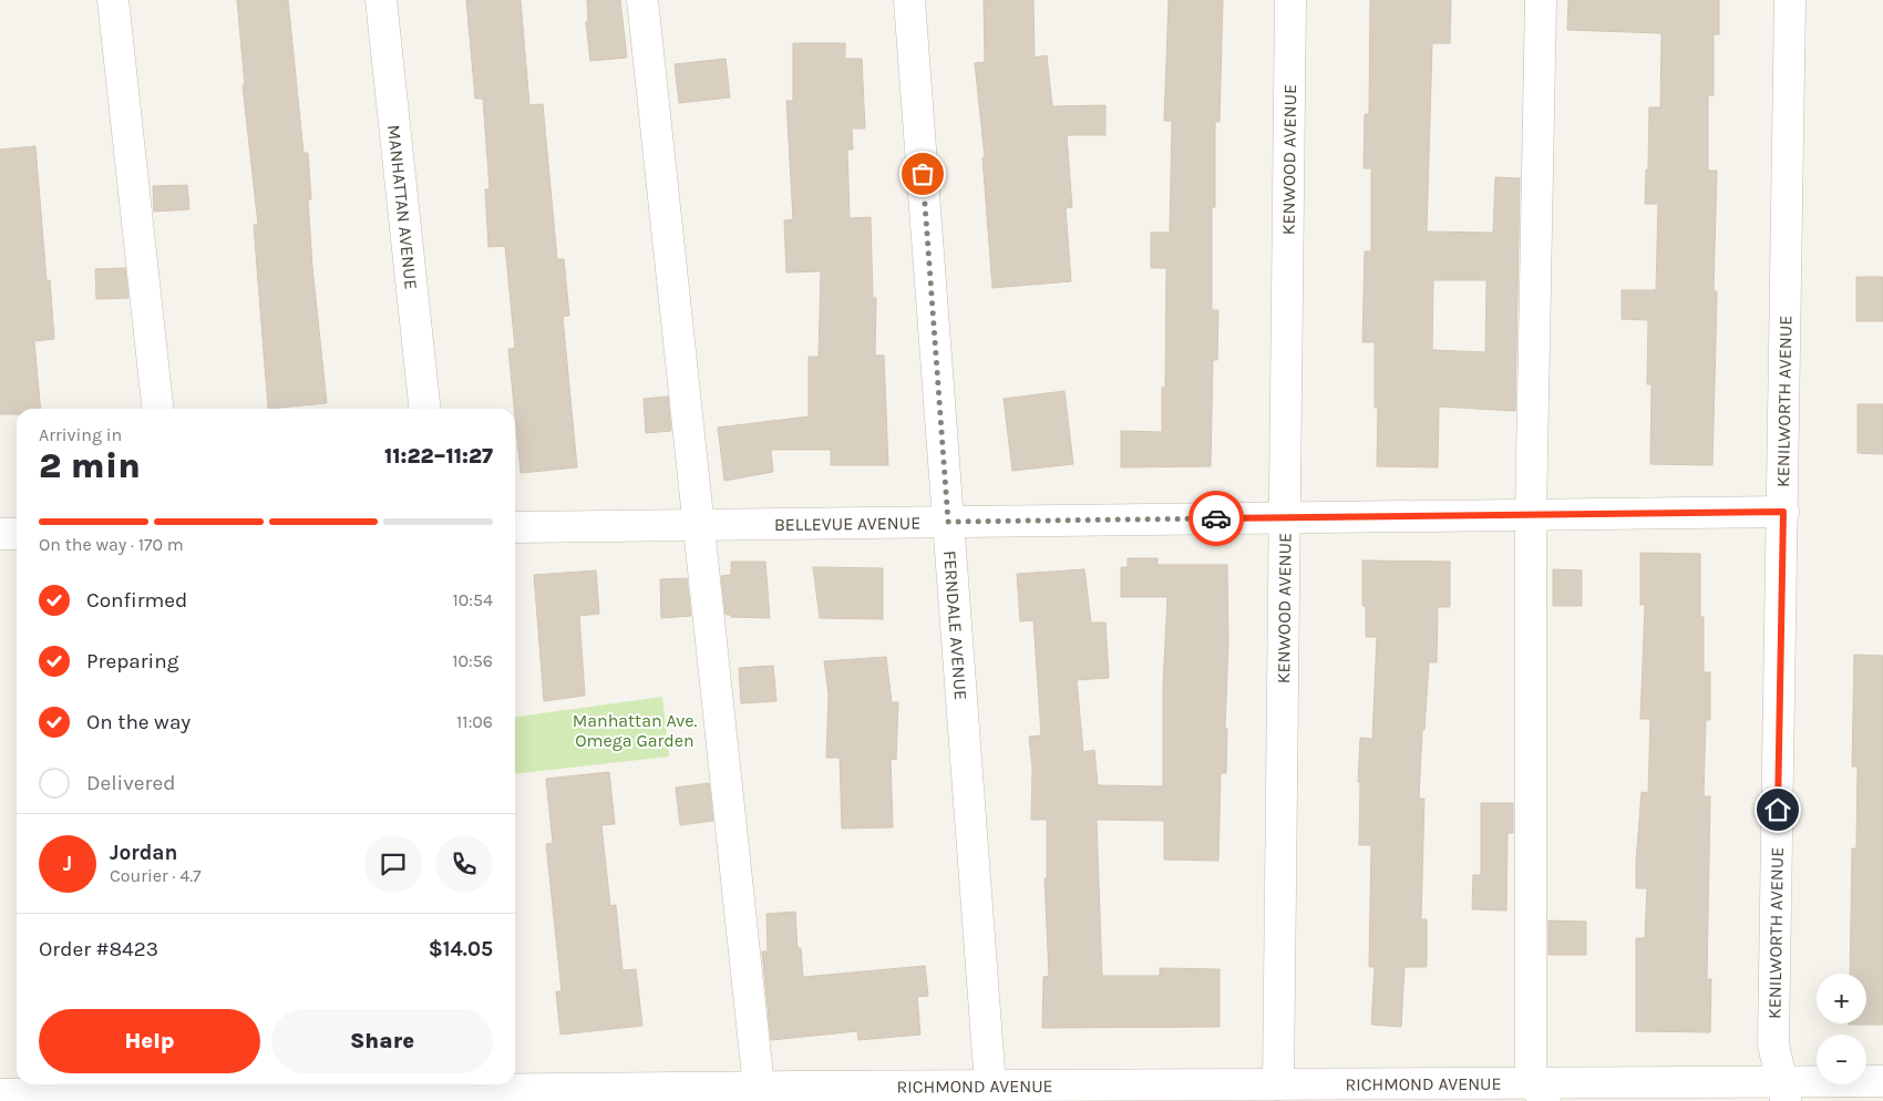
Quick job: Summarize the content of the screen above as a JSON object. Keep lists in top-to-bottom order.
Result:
{
  "streets": {
    "street": [
      "KENWOOD AVENUE",
      "MANHATTAN AVENUE",
      "KENILWORTH AVENUE",
      "BELLEVUE AVENUE",
      "FERNDALE AVENUE",
      "RICHMOND AVENUE"
    ]
  },
  "crossings": [
    ["KENWOOD AVENUE", "BELLEVUE AVENUE"],
    ["KENWOOD AVENUE", "RICHMOND AVENUE"],
    ["KENILWORTH AVENUE", "BELLEVUE AVENUE"],
    ["KENILWORTH AVENUE", "RICHMOND AVENUE"],
    ["BELLEVUE AVENUE", "FERNDALE AVENUE"],
    ["FERNDALE AVENUE", "RICHMOND AVENUE"]
  ],
  "parks": ["Manhattan Ave. Omega Garden"],
  "page": {
    "heading": ["2 min", "Arriving in", "11:22–11:27"],
    "panel": [
      "Jordan",
      "Courier · 4.7",
      "Order #8423",
      "$14.05"
    ],
    "bar": "On the way · 170 m",
    "list": [
      ["Confirmed", "10:54"],
      ["Preparing", "10:56"],
      ["On the way", "11:06"],
      "Delivered"
    ],
    "round": "J",
    "map_buttons": ["+", "−"],
    "buttons": ["Help", "Share"]
  }
}
